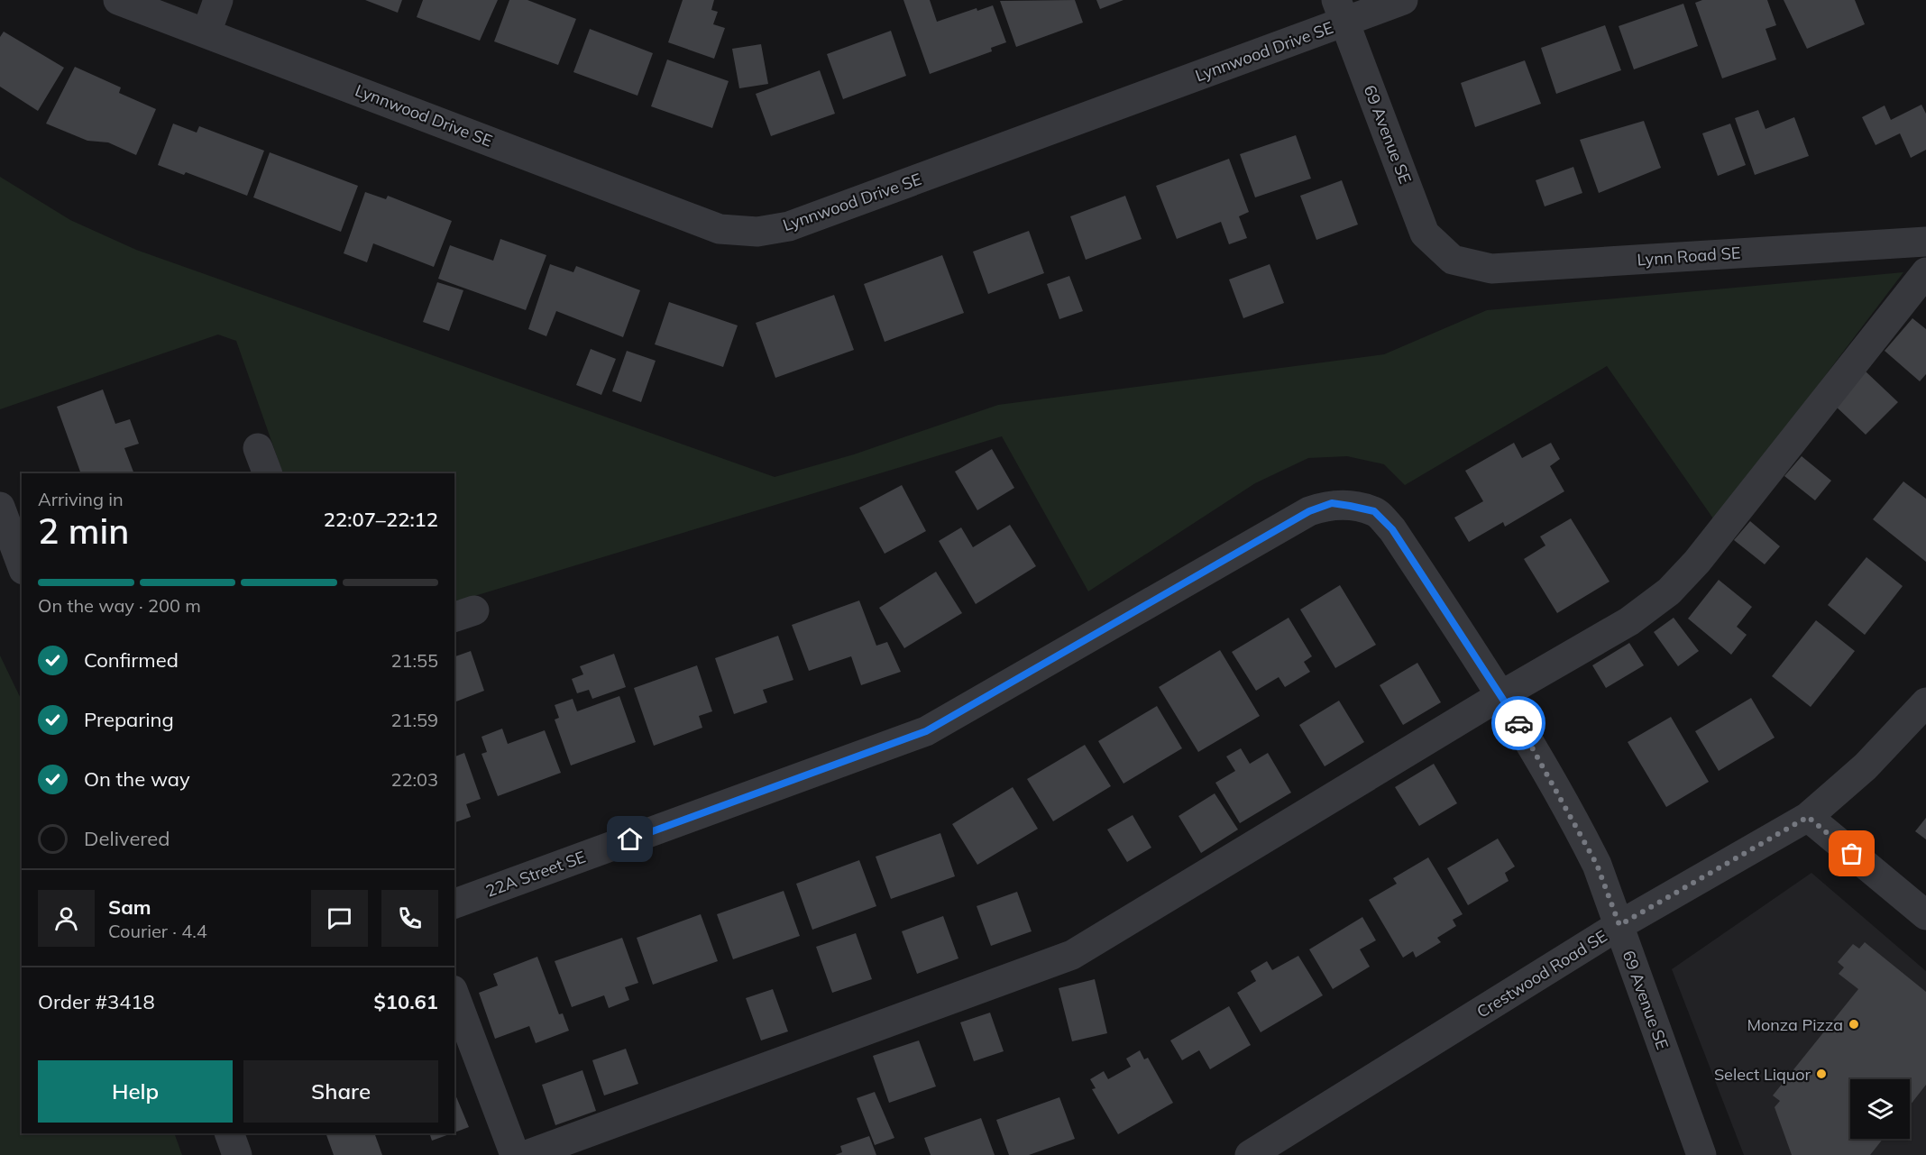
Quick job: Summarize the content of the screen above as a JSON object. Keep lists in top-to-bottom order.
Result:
{
  "streets": {
    "street": [
      "Lynnwood Drive SE",
      "69 Avenue SE",
      "Lynn Road SE",
      "22A Street SE",
      "Crestwood Road SE"
    ]
  },
  "crossings": [
    ["Lynnwood Drive SE", "69 Avenue SE"],
    ["69 Avenue SE", "Lynn Road SE"],
    ["69 Avenue SE", "22A Street SE"],
    ["69 Avenue SE", "Crestwood Road SE"]
  ],
  "places": ["Monza Pizza", "Select Liquor"],
  "page": {
    "heading": ["2 min", "Arriving in", "22:07–22:12"],
    "panel": [
      "Sam",
      "Courier · 4.4",
      "Order #3418",
      "$10.61"
    ],
    "bar": "On the way · 200 m",
    "list": [
      ["Confirmed", "21:55"],
      ["Preparing", "21:59"],
      ["On the way", "22:03"],
      "Delivered"
    ],
    "buttons": ["Help", "Share"]
  }
}
